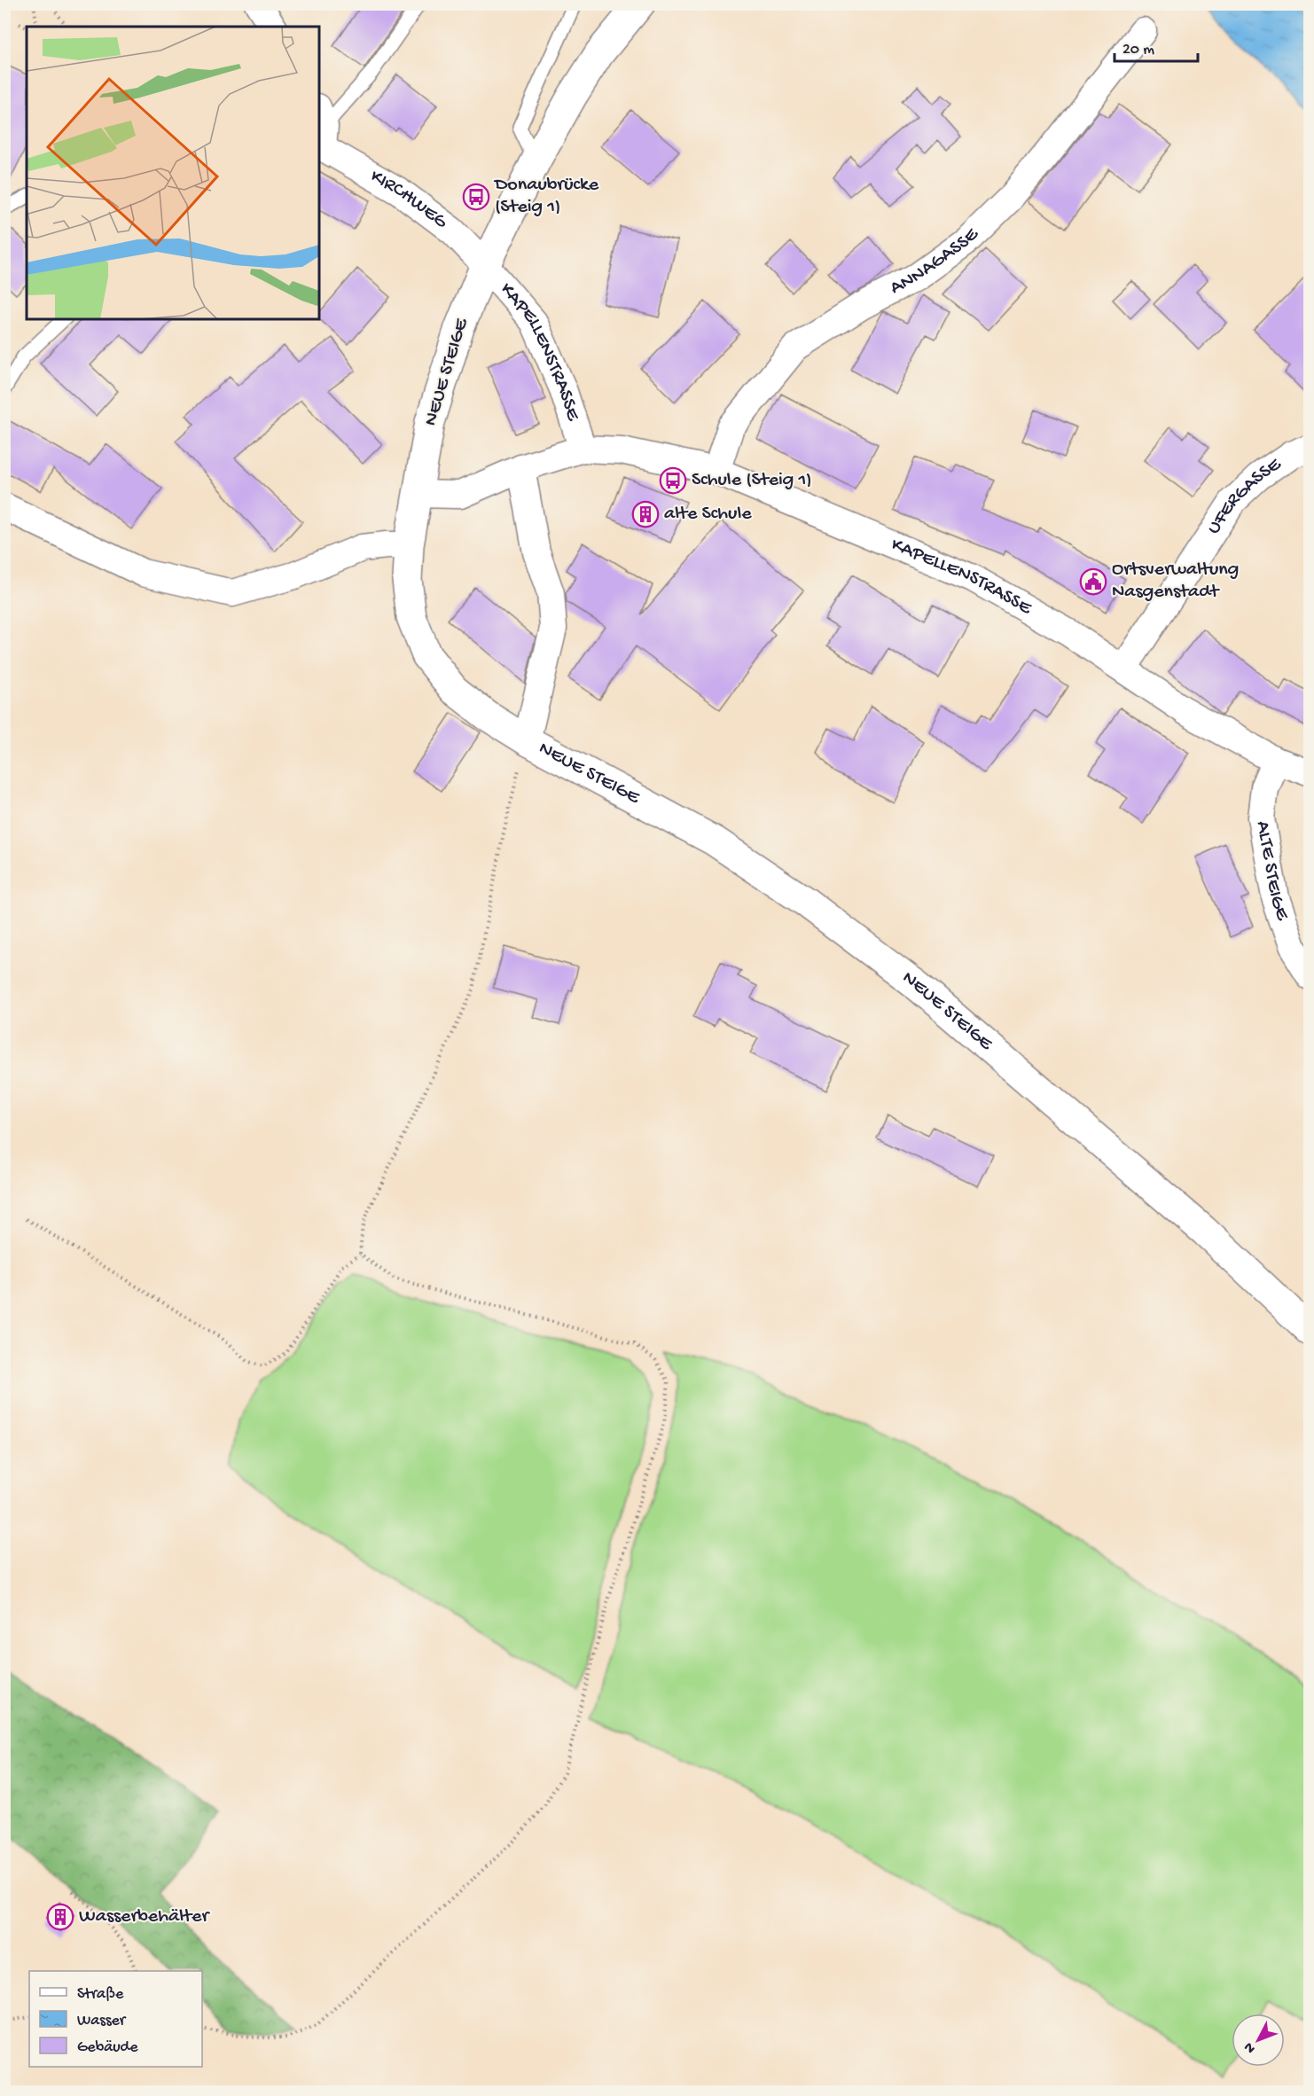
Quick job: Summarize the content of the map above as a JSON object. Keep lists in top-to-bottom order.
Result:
{
  "streets": {
    "main road": ["NEUE STEIGE"],
    "street": [
      "KIRCHWEG",
      "ANNAGASSE",
      "KAPELLENSTRASSE",
      "UFERGASSE",
      "ALTE STEIGE"
    ]
  },
  "crossings": [
    ["KIRCHWEG", "KAPELLENSTRASSE"],
    ["KIRCHWEG", "NEUE STEIGE"],
    ["ANNAGASSE", "KAPELLENSTRASSE"],
    ["KAPELLENSTRASSE", "NEUE STEIGE"],
    ["KAPELLENSTRASSE", "UFERGASSE"],
    ["KAPELLENSTRASSE", "ALTE STEIGE"]
  ],
  "places": {
    "bus stop": ["Donaubrücke (Steig 1)", "Schule (Steig 1)"],
    "building": ["alte Schule", "Wasserbehälter"],
    "public building": ["Ortsverwaltung Nasgenstadt"]
  },
  "legend": ["Straße", "Wasser", "Gebäude"],
  "scale_bar": "20 m",
  "north": "bottom left"
}
